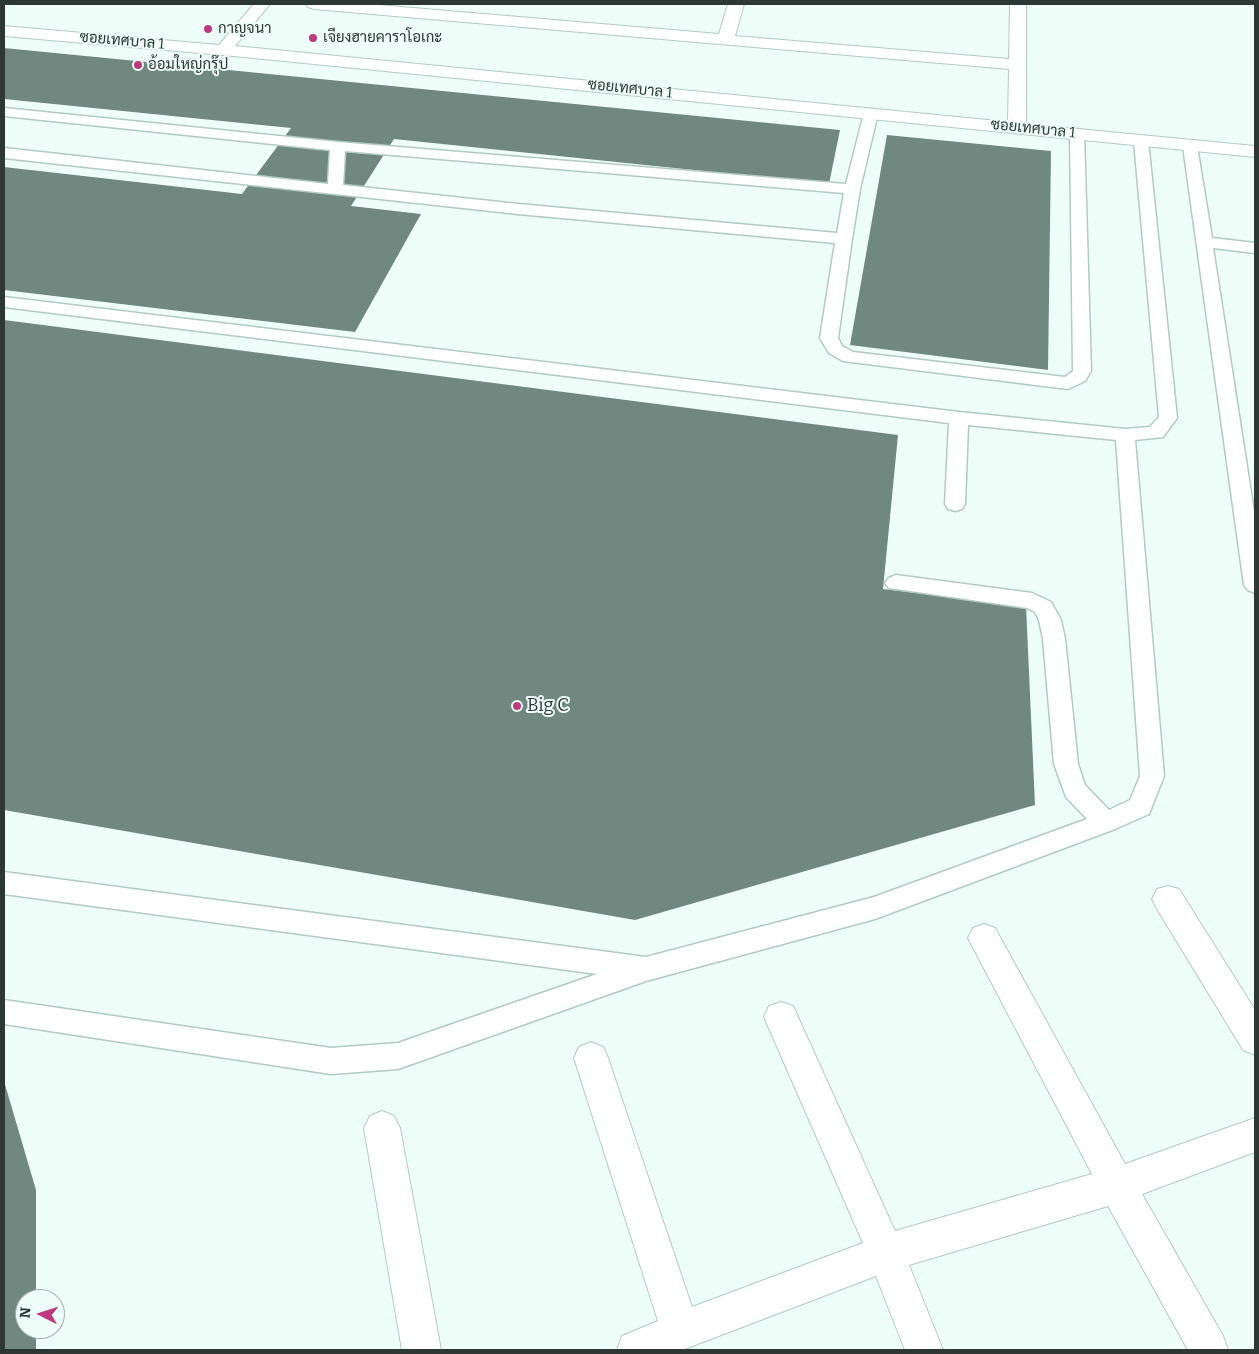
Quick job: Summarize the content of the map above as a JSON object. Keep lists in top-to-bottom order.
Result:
{
  "streets": {
    "street": ["ซอยเทศบาล 1"]
  },
  "places": [
    "กาญจนา",
    "เจียงฮายคาราโอเกะ",
    "อ้อมใหญ่กรุ๊ป",
    "Big C"
  ],
  "north": "left"
}
